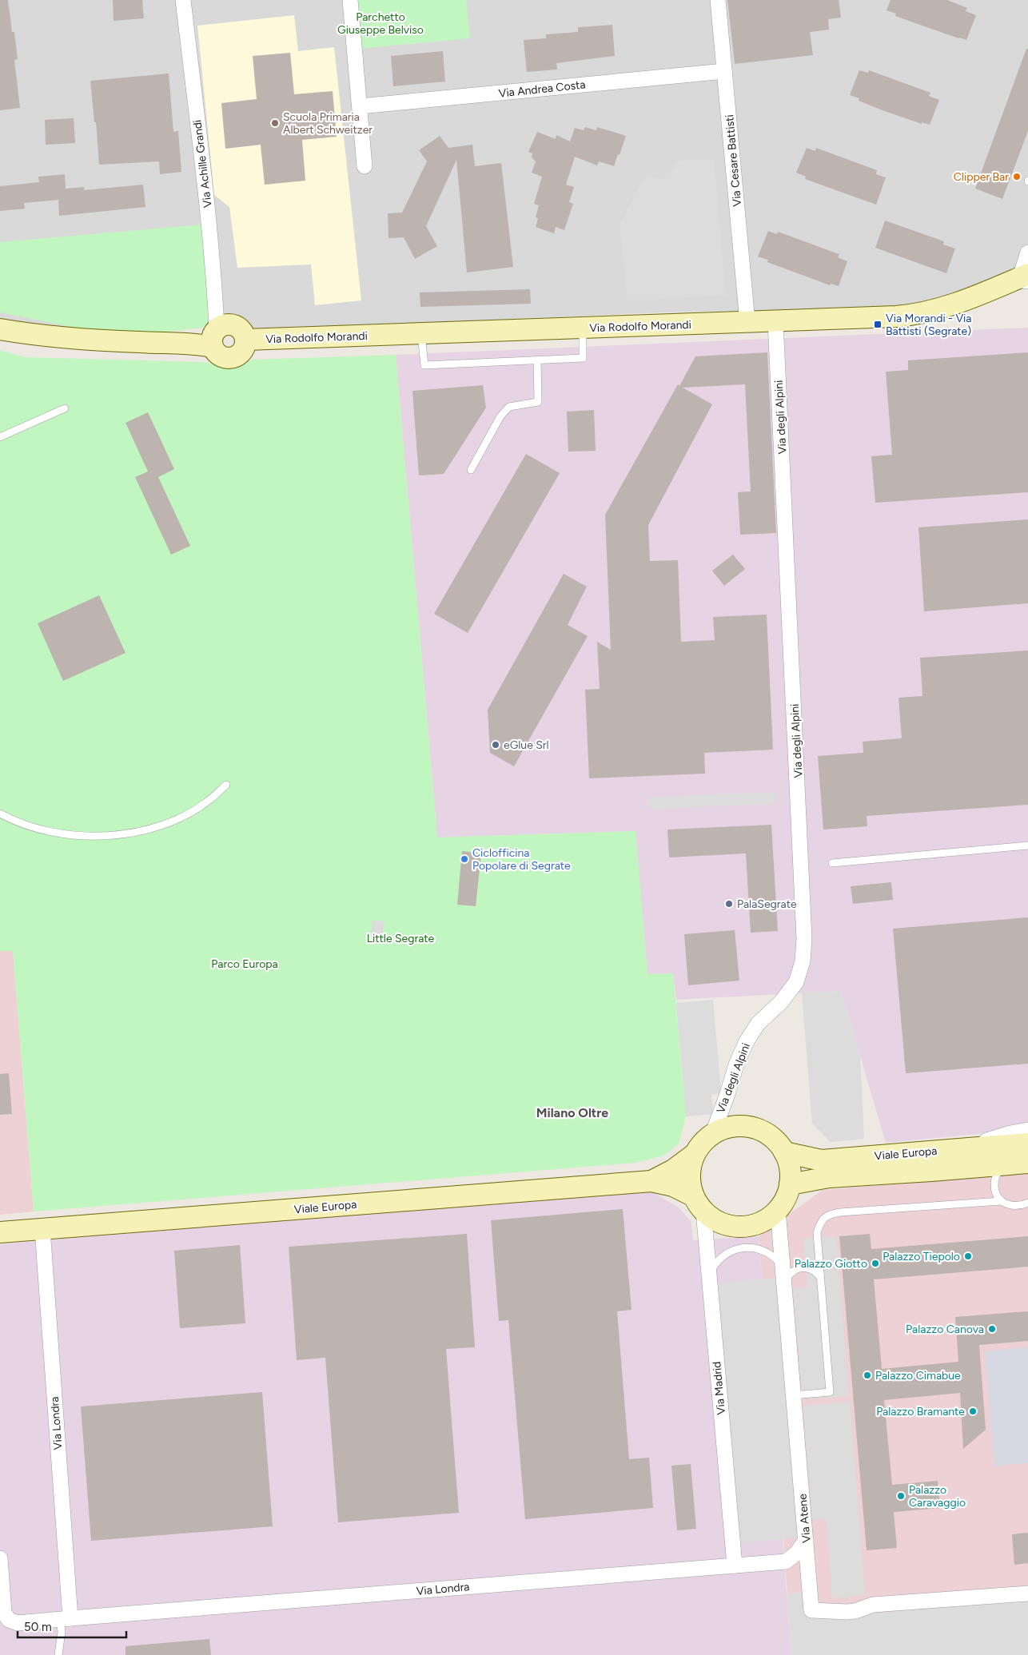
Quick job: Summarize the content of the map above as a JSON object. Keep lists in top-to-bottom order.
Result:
{
  "streets": {
    "street": [
      "Via Andrea Costa",
      "Via Cesare Battisti",
      "Via Achille Grandi",
      "Via Rodolfo Morandi",
      "Via degli Alpini",
      "Viale Europa",
      "Via Madrid",
      "Via Londra",
      "Via Atene"
    ]
  },
  "crossings": [
    ["Via Andrea Costa", "Via Cesare Battisti"],
    ["Via Cesare Battisti", "Via Rodolfo Morandi"],
    ["Via Achille Grandi", "Via Rodolfo Morandi"],
    ["Via Rodolfo Morandi", "Via degli Alpini"],
    ["Via degli Alpini", "Viale Europa"],
    ["Via degli Alpini", "Via Madrid"],
    ["Via degli Alpini", "Via Atene"],
    ["Viale Europa", "Via Madrid"],
    ["Viale Europa", "Via Londra"],
    ["Viale Europa", "Via Atene"],
    ["Via Madrid", "Via Londra"],
    ["Via Madrid", "Via Atene"]
  ],
  "districts": ["Milano Oltre"],
  "parks": ["Parchetto Giuseppe Belviso", "Little Segrate", "Parco Europa"],
  "places": {
    "other": [
      "Scuola Primaria Albert Schweitzer",
      "Clipper Bar",
      "eGlue Srl",
      "Ciclofficina Popolare di Segrate",
      "PalaSegrate",
      "Palazzo Tiepolo",
      "Palazzo Giotto",
      "Palazzo Canova",
      "Palazzo Cimabue",
      "Palazzo Bramante",
      "Palazzo Caravaggio"
    ],
    "transit": ["Via Morandi - Via Battisti (Segrate)"]
  },
  "scale_bar": "50 m"
}
